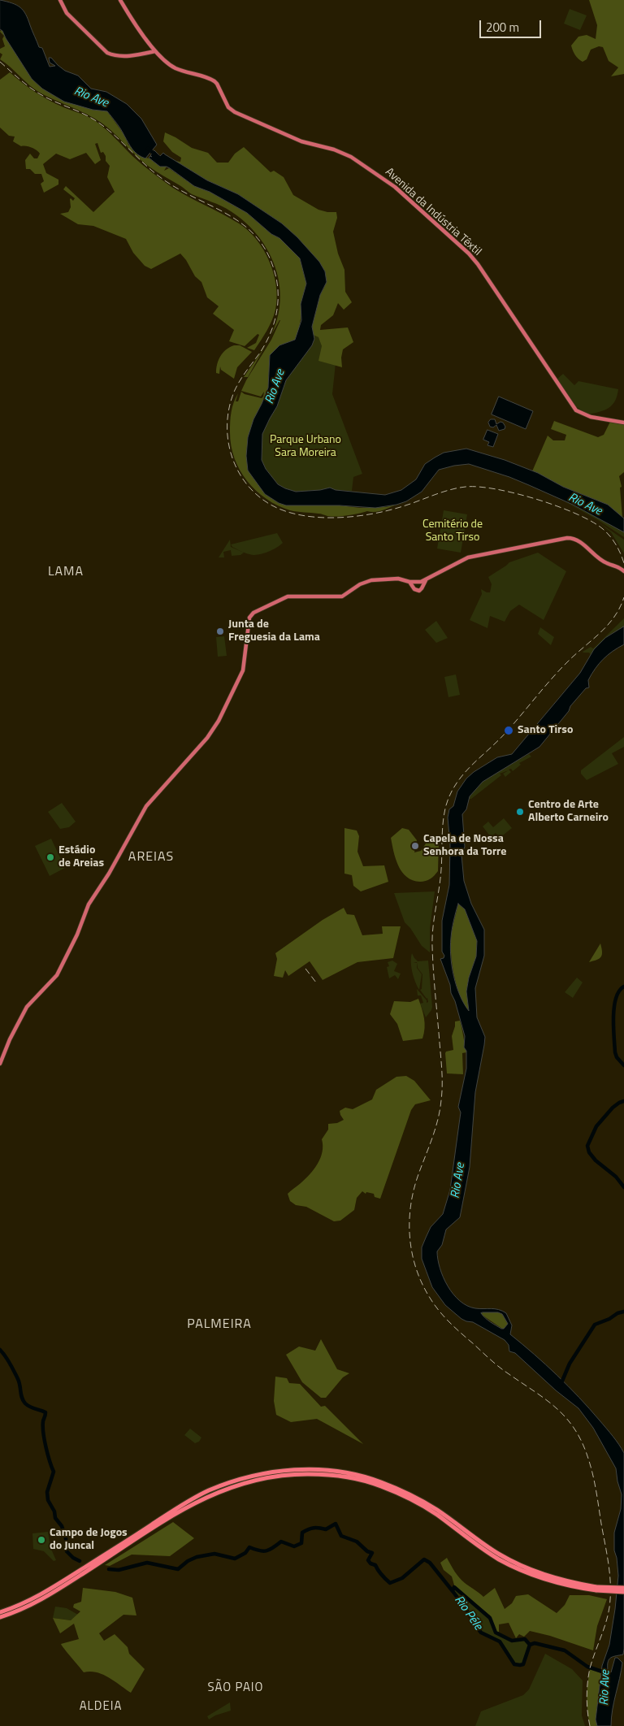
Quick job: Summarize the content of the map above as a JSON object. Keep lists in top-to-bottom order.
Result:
{
  "streets": {
    "main road": ["Avenida da Indústria Têxtil"]
  },
  "districts": [
    "LAMA",
    "AREIAS",
    "PALMEIRA",
    "SÃO PAIO",
    "ALDEIA"
  ],
  "water": ["Rio Ave", "Rio Péle"],
  "parks": ["Parque Urbano Sara Moreira", "Cemitério de Santo Tirso"],
  "places": [
    "Junta de Freguesia da Lama",
    "Santo Tirso",
    "Centro de Arte Alberto Carneiro",
    "Capela de Nossa Senhora da Torre",
    "Estádio de Areias",
    "Campo de Jogos do Juncal"
  ],
  "scale_bar": "200 m"
}
